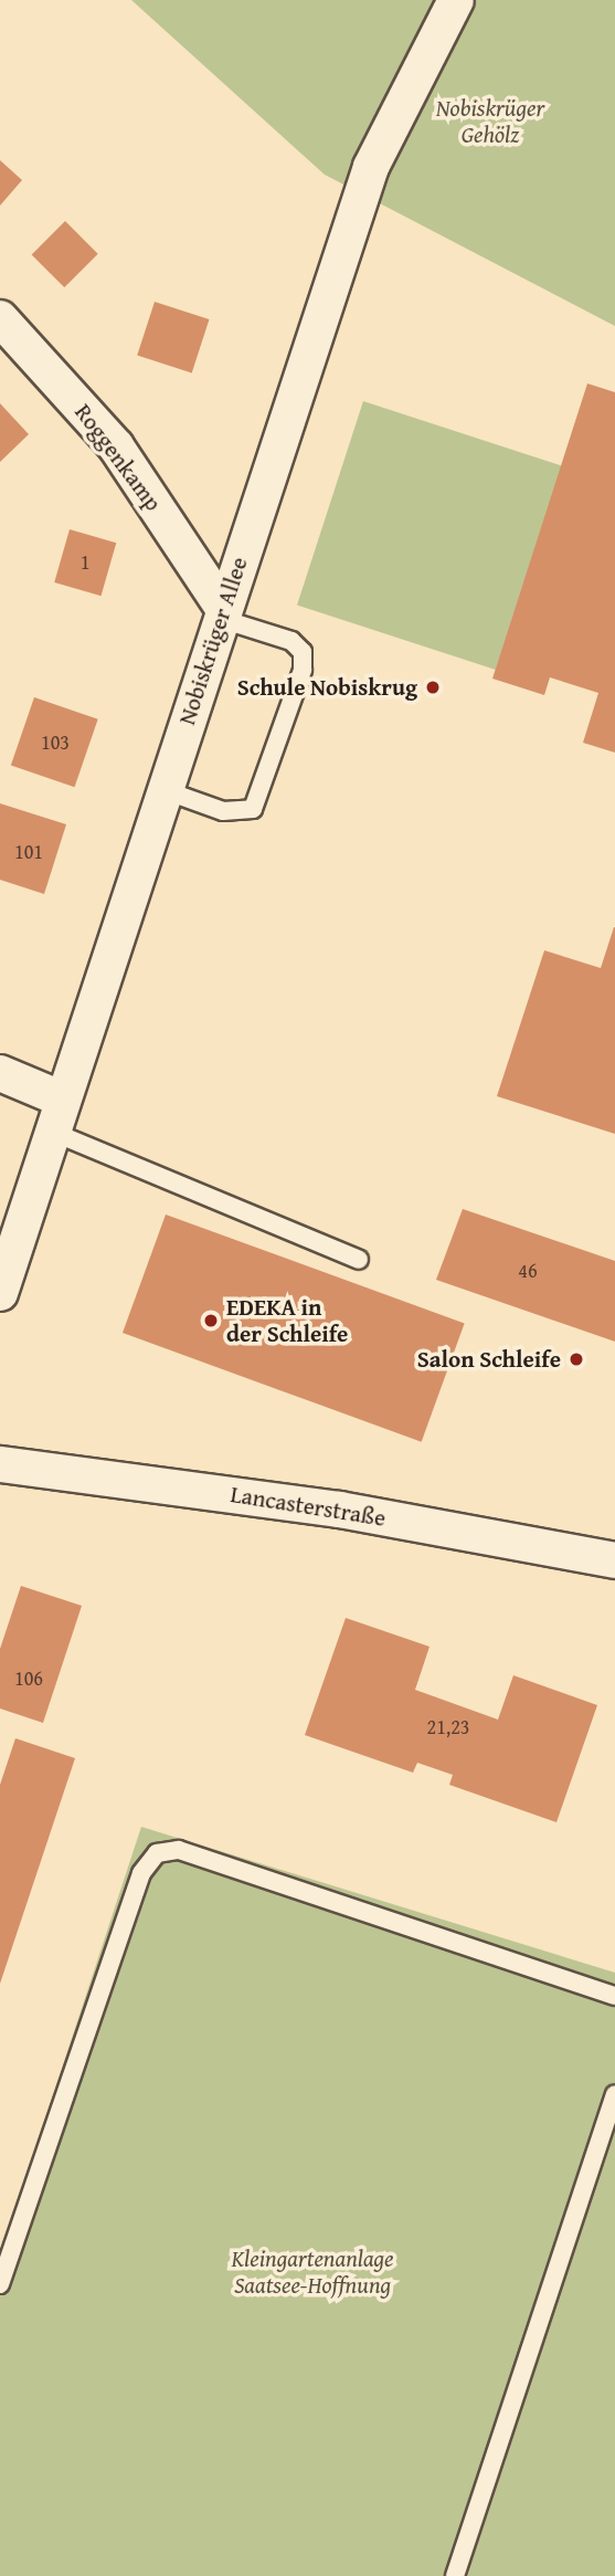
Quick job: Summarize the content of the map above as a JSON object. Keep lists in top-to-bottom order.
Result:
{
  "streets": {
    "street": ["Roggenkamp", "Nobiskrüger Allee", "Lancasterstraße"]
  },
  "crossings": [
    ["Roggenkamp", "Nobiskrüger Allee"]
  ],
  "parks": ["Nobiskrüger Gehölz", "Kleingartenanlage Saatsee-Hoffnung"],
  "places": ["Schule Nobiskrug", "EDEKA in der Schleife", "Salon Schleife"],
  "house_numbers": [
    "1",
    "103",
    "101",
    "46",
    "106",
    "21,23"
  ]
}
